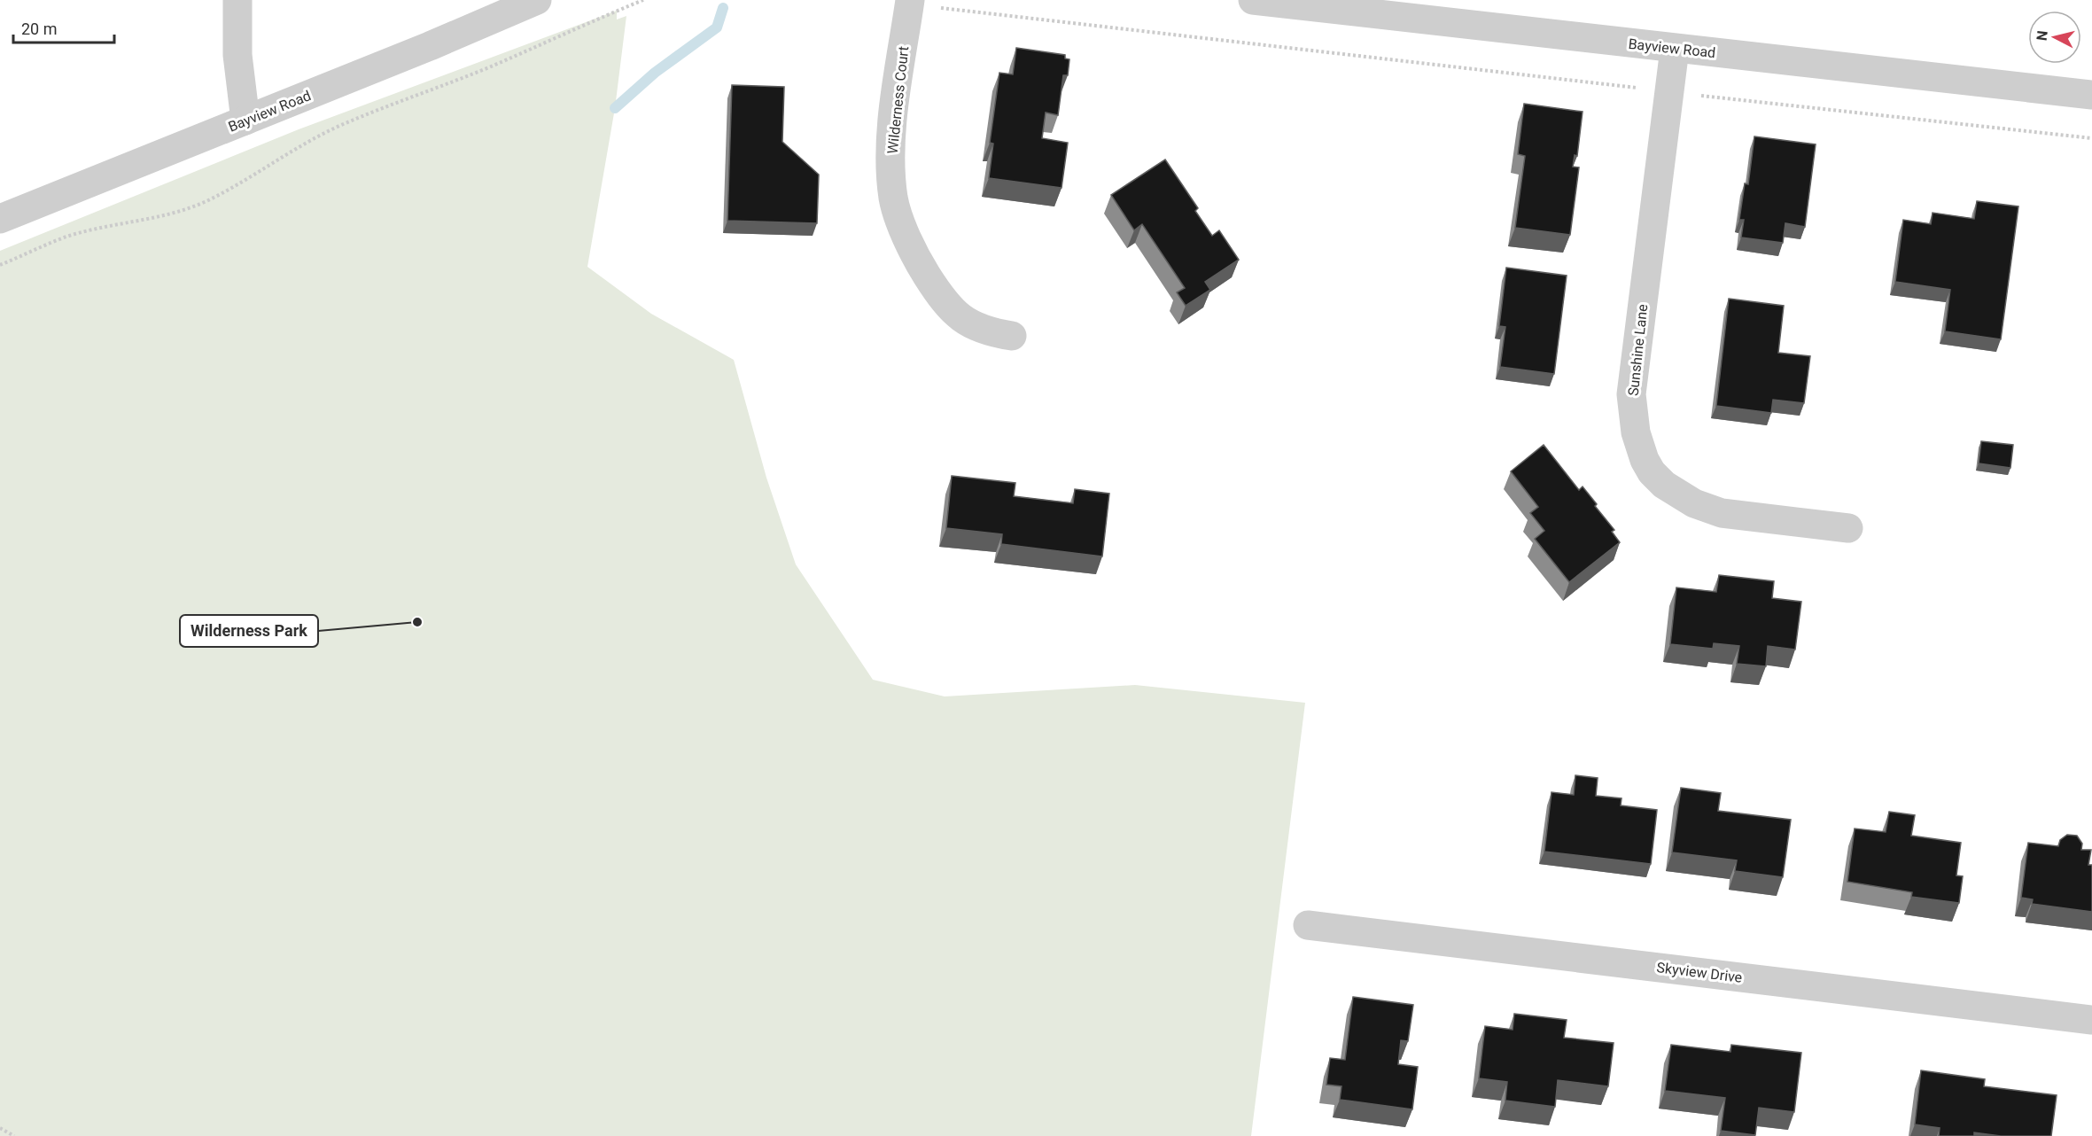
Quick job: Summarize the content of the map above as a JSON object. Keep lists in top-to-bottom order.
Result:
{
  "streets": {
    "street": [
      "Bayview Road",
      "Wilderness Court",
      "Sunshine Lane",
      "Skyview Drive"
    ]
  },
  "crossings": [
    ["Bayview Road", "Sunshine Lane"]
  ],
  "places": ["Wilderness Park"],
  "scale_bar": "20 m",
  "north": "left"
}
